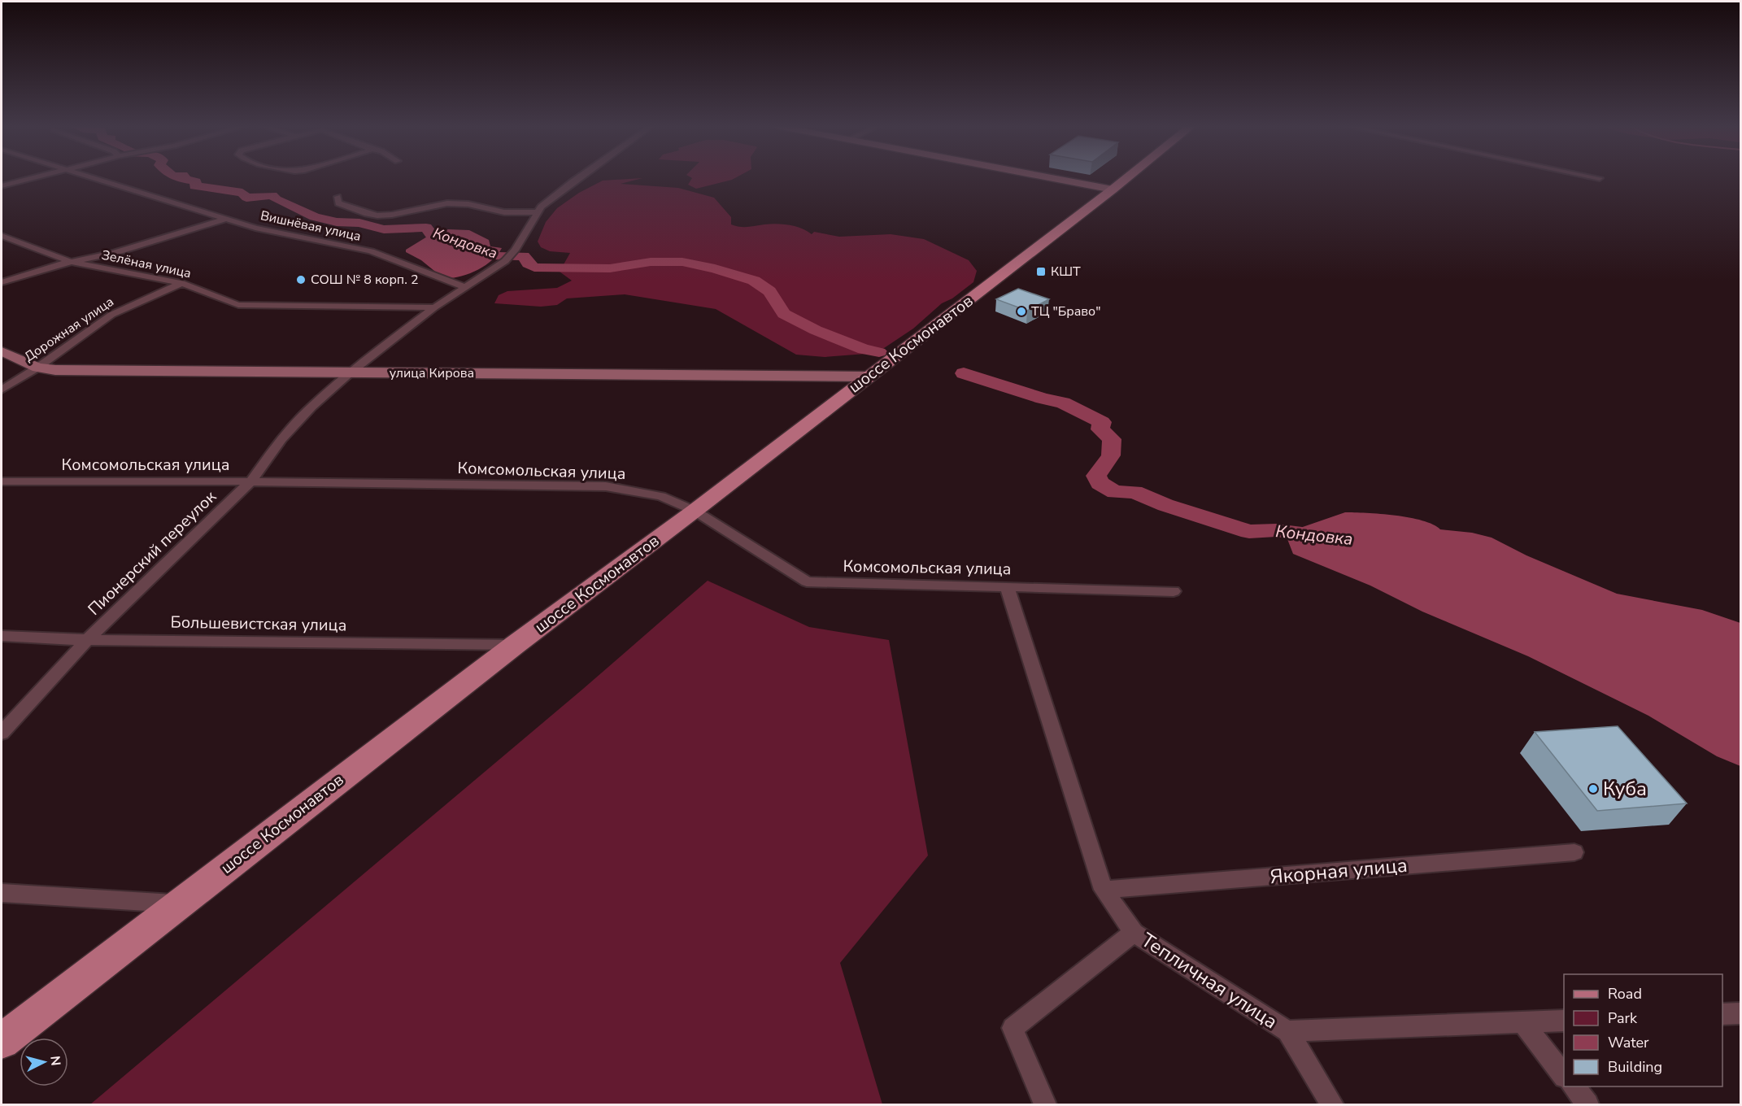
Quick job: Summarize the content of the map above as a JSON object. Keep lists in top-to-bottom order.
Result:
{
  "streets": {
    "main road": ["шоссе Космонавтов"],
    "street": [
      "Вишнёвая улица",
      "Зелёная улица",
      "Дорожная улица",
      "улица Кирова",
      "Комсомольская улица",
      "Пионерский переулок",
      "Большевистская улица",
      "Якорная улица",
      "Тепличная улица"
    ]
  },
  "crossings": [
    ["Вишнёвая улица", "Пионерский переулок"],
    ["Зелёная улица", "Дорожная улица"],
    ["Зелёная улица", "Пионерский переулок"],
    ["Дорожная улица", "улица Кирова"],
    ["шоссе Космонавтов", "улица Кирова"],
    ["шоссе Космонавтов", "Комсомольская улица"],
    ["шоссе Космонавтов", "Большевистская улица"],
    ["улица Кирова", "Пионерский переулок"],
    ["Комсомольская улица", "Пионерский переулок"],
    ["Пионерский переулок", "Большевистская улица"]
  ],
  "water": ["Кондовка"],
  "places": {
    "transit": ["КШТ"],
    "other": ["СОШ № 8 корп. 2", "ТЦ \"Браво\"", "Куба"]
  },
  "legend": [
    "Road",
    "Park",
    "Water",
    "Building"
  ],
  "north": "right"
}
